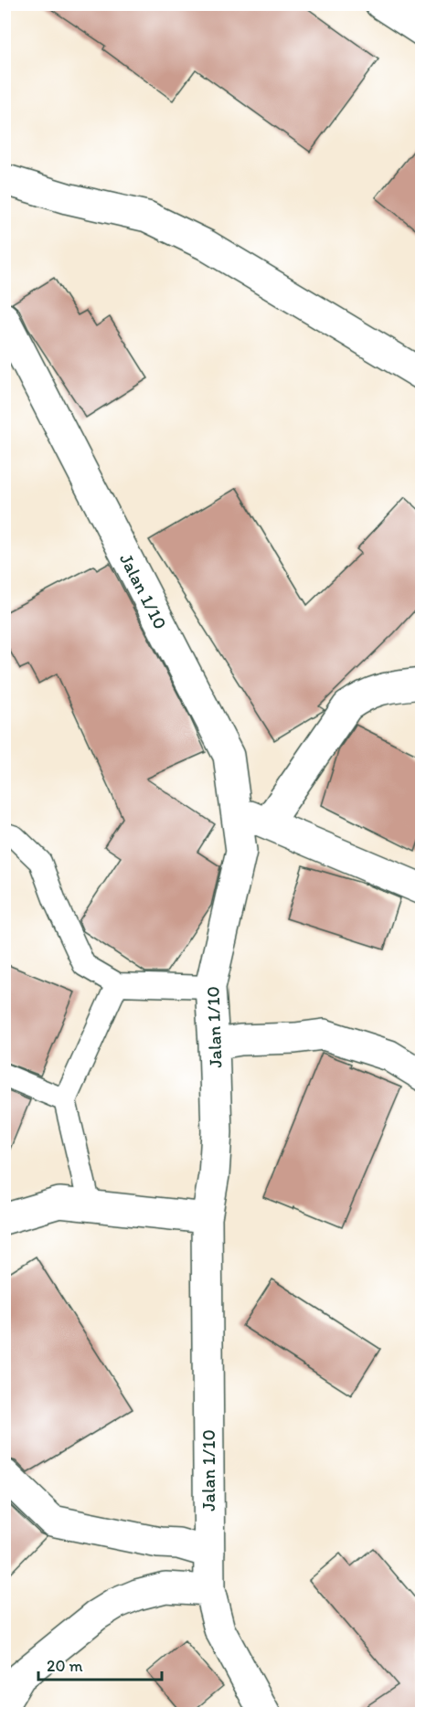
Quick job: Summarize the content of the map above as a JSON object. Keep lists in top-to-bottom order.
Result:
{
  "streets": {
    "street": ["Jalan 1/10"]
  },
  "scale_bar": "20 m"
}
